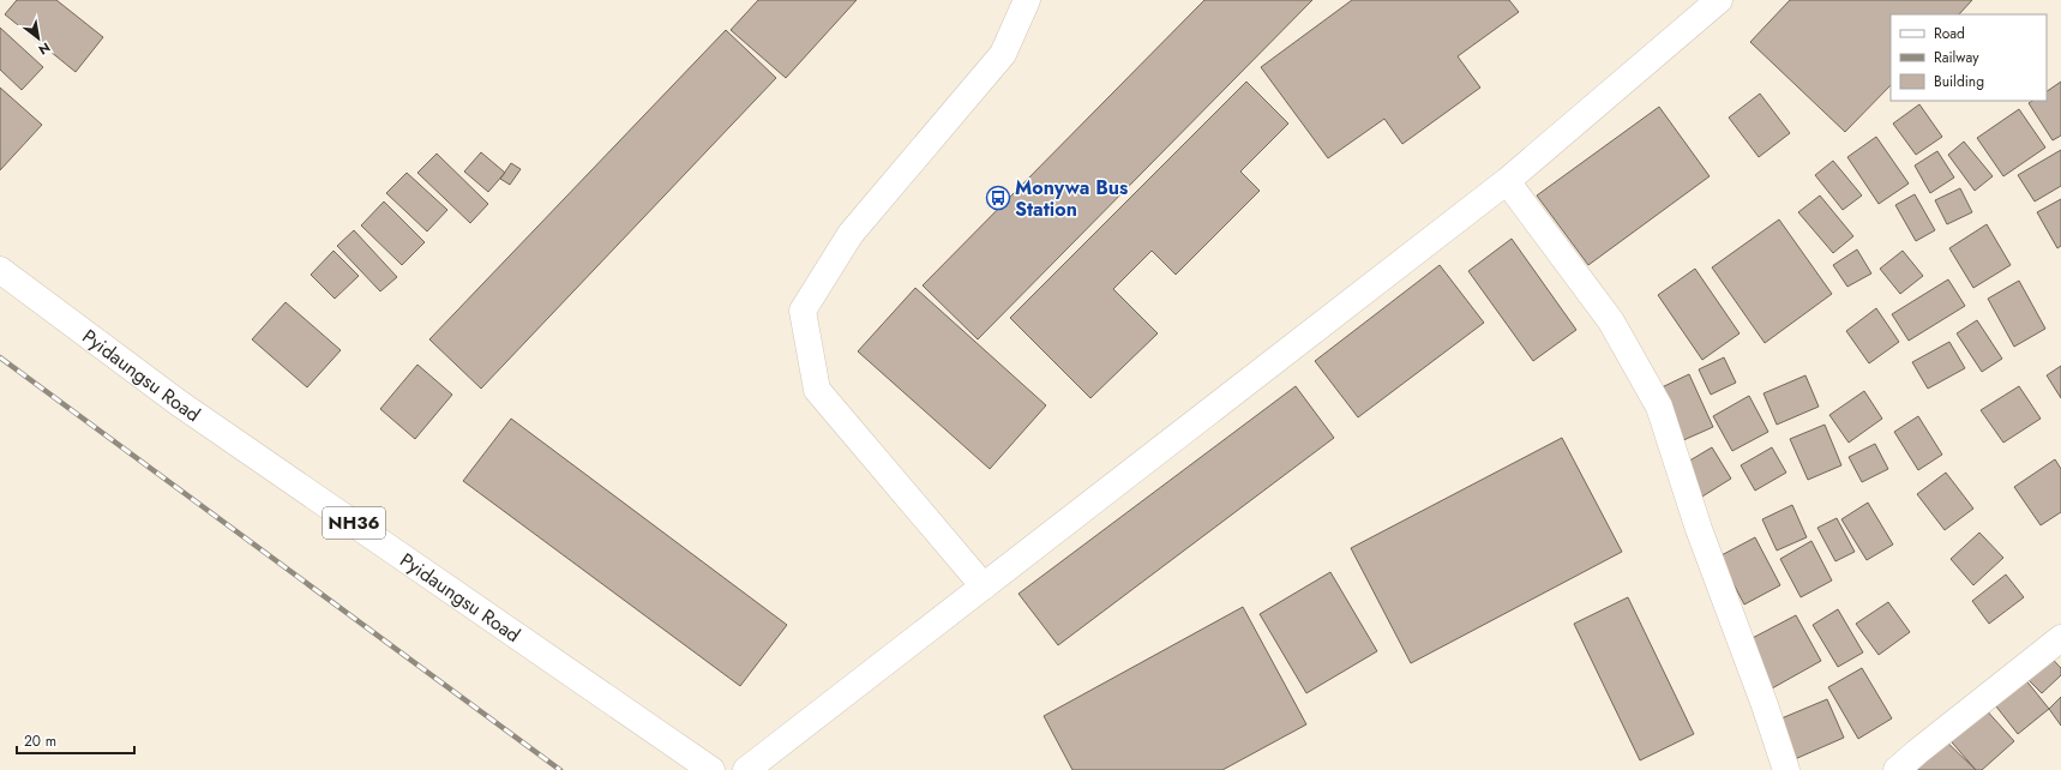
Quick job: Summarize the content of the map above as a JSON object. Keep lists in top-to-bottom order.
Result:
{
  "streets": {
    "main road": ["Pyidaungsu Road", "NH36"]
  },
  "places": {
    "bus stop": ["Monywa Bus Station"]
  },
  "legend": ["Road", "Railway", "Building"],
  "scale_bar": "20 m",
  "north": "bottom right"
}
